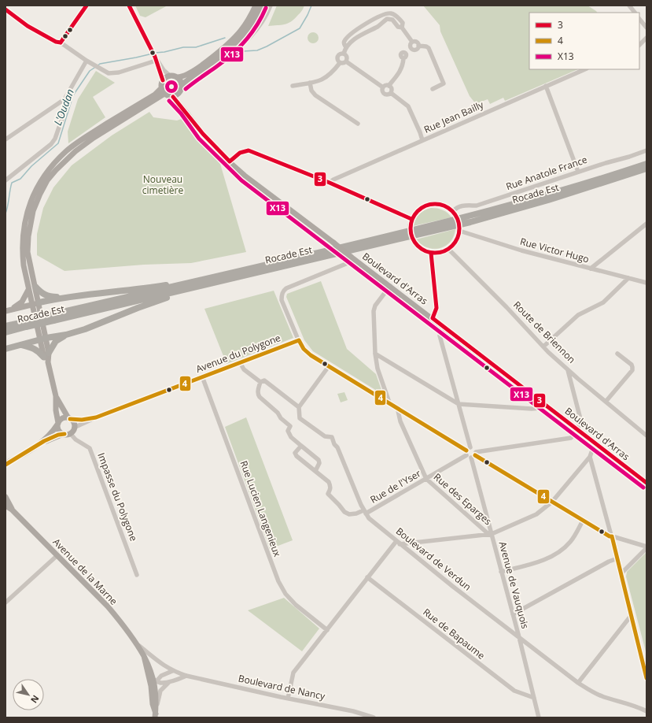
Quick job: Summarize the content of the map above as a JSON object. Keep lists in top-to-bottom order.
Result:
{
  "streets": {
    "highway": ["Rocade Est"],
    "main road": ["Boulevard d'Arras", "Avenue de la Marne"],
    "street": [
      "Rue Jean Bailly",
      "Rue Anatole France",
      "Rue Victor Hugo",
      "Route de Briennon",
      "Avenue du Polygone",
      "Rue de l'Yser",
      "Impasse du Polygone",
      "Rue des Eparges",
      "Rue Lucien Langenieux",
      "Boulevard de Verdun",
      "Avenue de Vauquois",
      "Rue de Bapaume",
      "Boulevard de Nancy"
    ]
  },
  "crossings": [
    ["Rue Anatole France", "Rue Victor Hugo"],
    ["Rue Anatole France", "Route de Briennon"],
    ["Rue Victor Hugo", "Route de Briennon"],
    ["Boulevard d'Arras", "Rue de l'Yser"],
    ["Avenue du Polygone", "Impasse du Polygone"],
    ["Avenue du Polygone", "Rue Lucien Langenieux"],
    ["Rue de l'Yser", "Rue des Eparges"],
    ["Rue de l'Yser", "Boulevard de Verdun"],
    ["Rue de l'Yser", "Avenue de Vauquois"],
    ["Rue des Eparges", "Avenue de Vauquois"],
    ["Boulevard de Verdun", "Avenue de Vauquois"],
    ["Avenue de la Marne", "Boulevard de Nancy"],
    ["Avenue de Vauquois", "Rue de Bapaume"]
  ],
  "water": ["L'Oudan"],
  "parks": ["Nouveau cimetière"],
  "lines": ["transit line 3", "transit line X13", "transit line 4"],
  "legend": ["3", "4", "X13"],
  "north": "bottom right"
}
